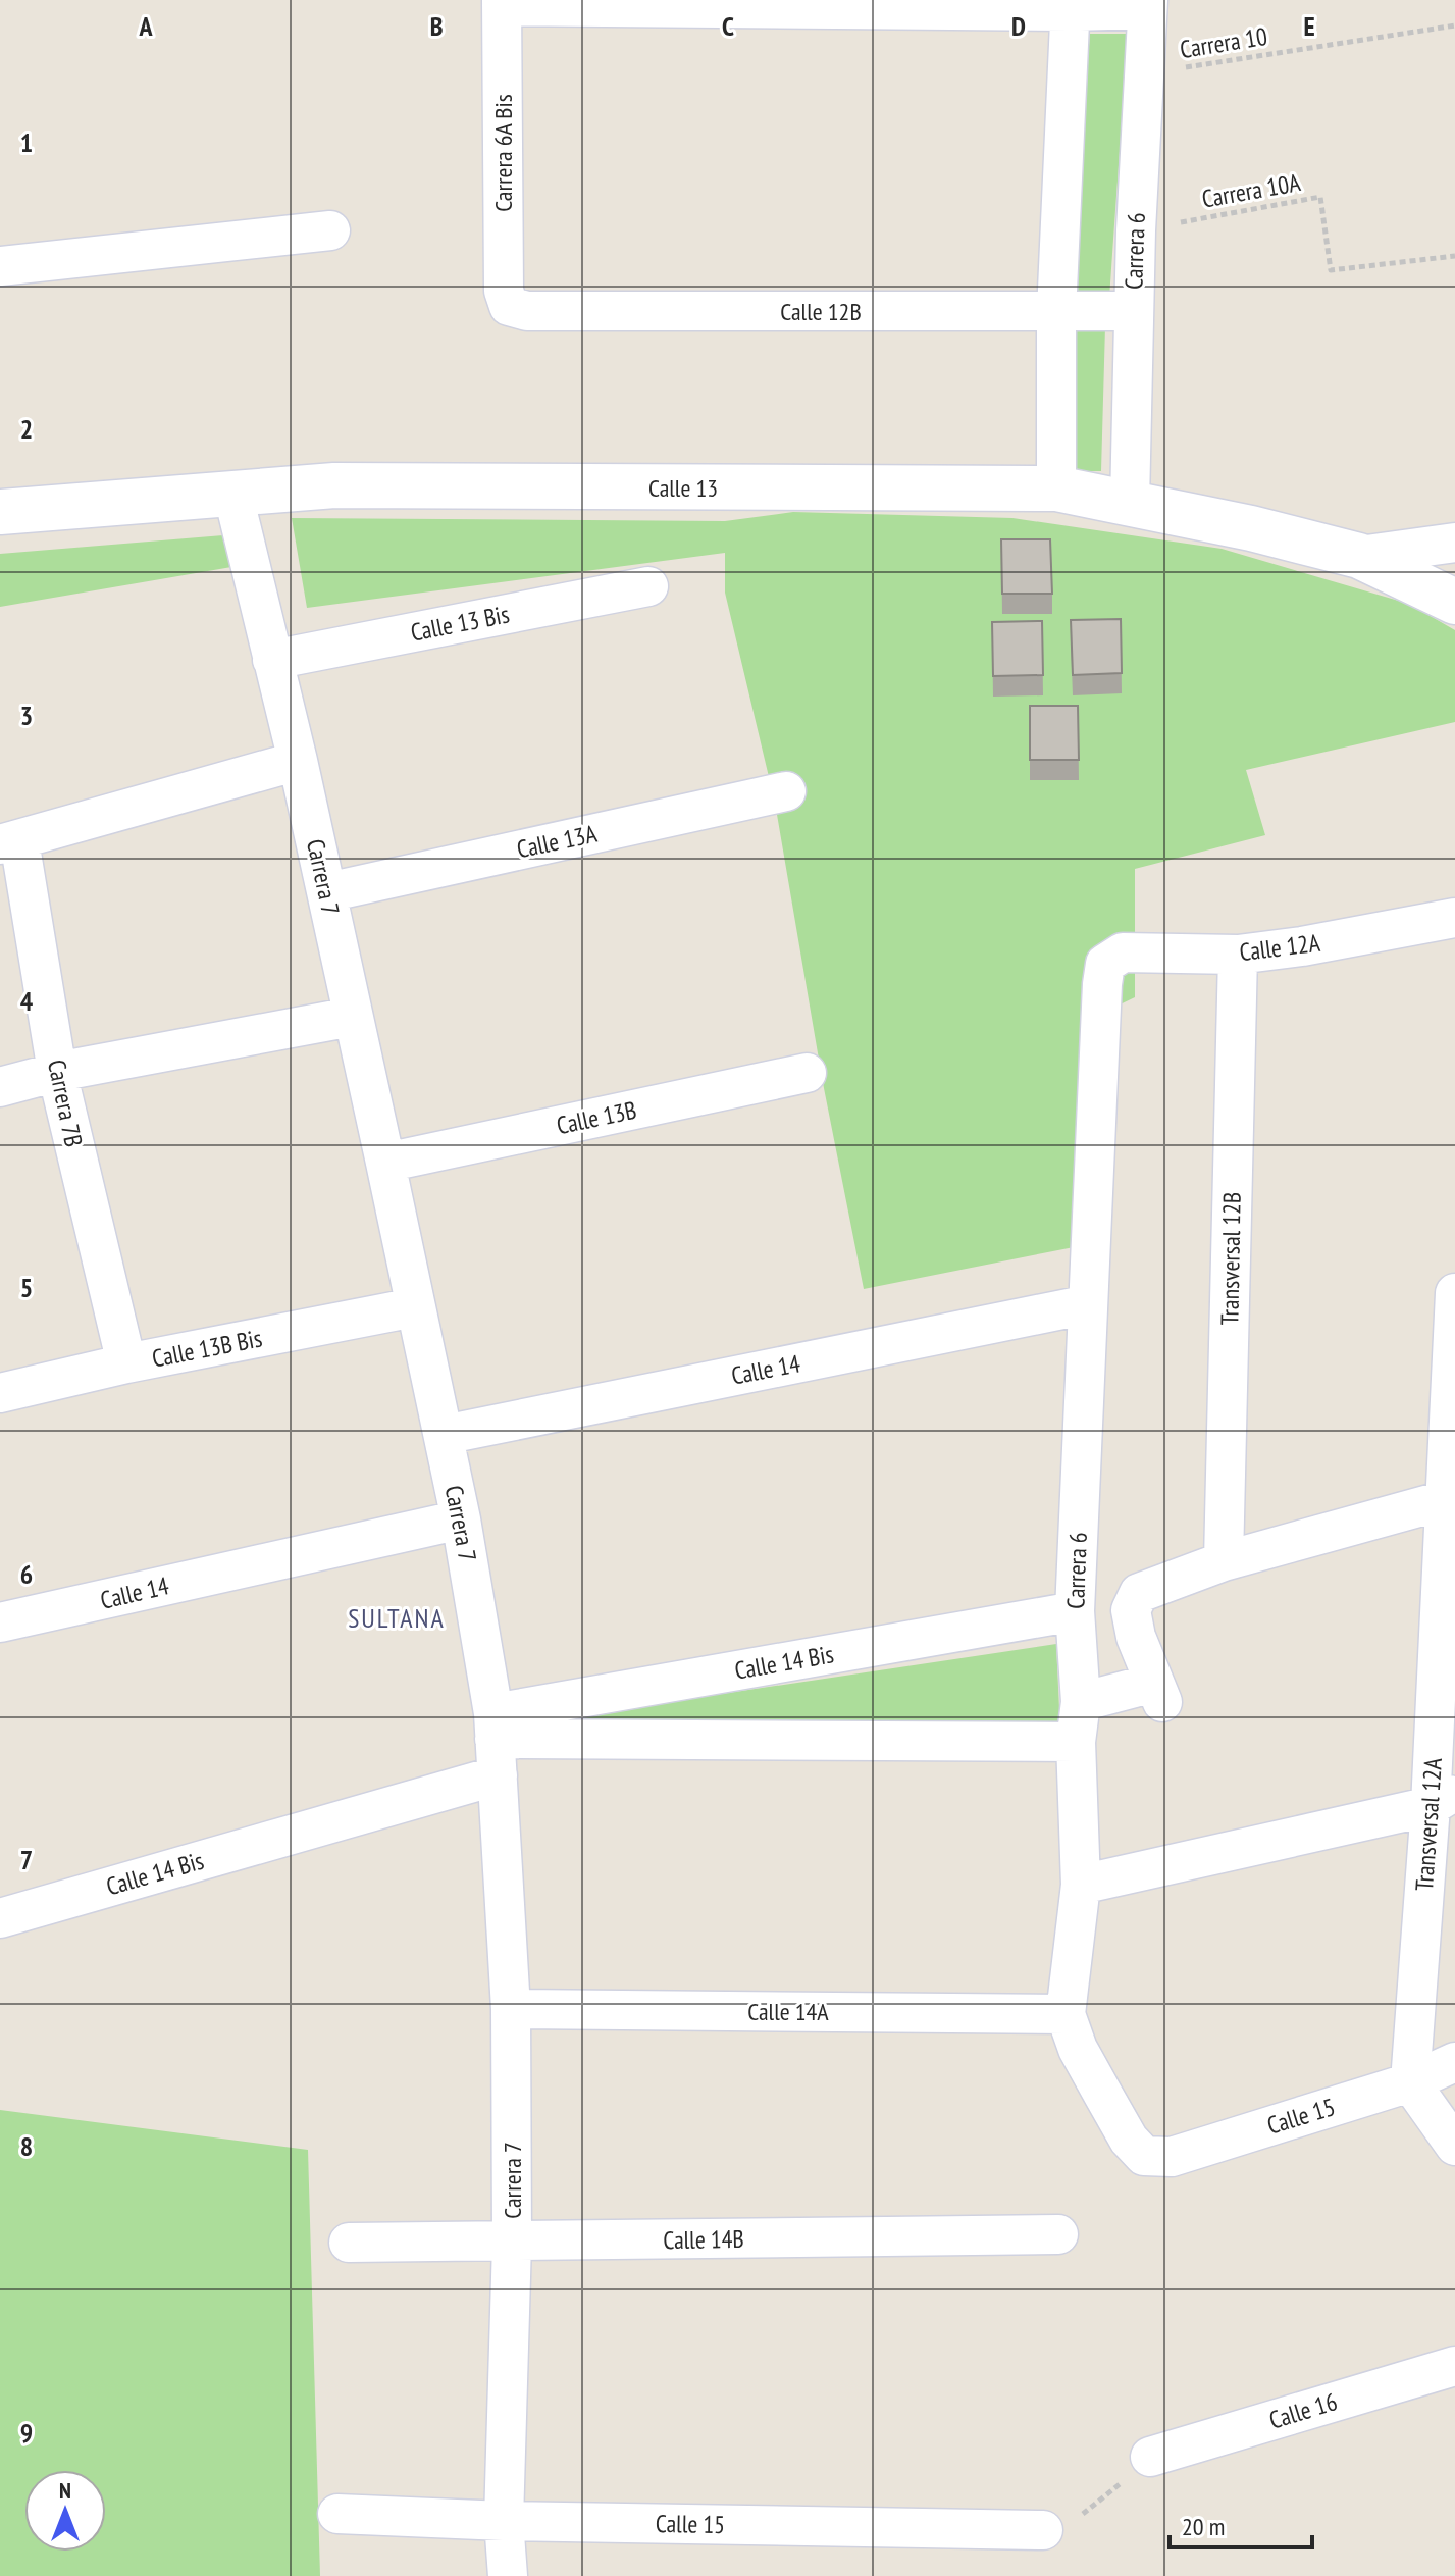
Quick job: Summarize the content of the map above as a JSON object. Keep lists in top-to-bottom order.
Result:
{
  "streets": {
    "main road": ["Calle 13"],
    "street": [
      "Carrera 6A Bis",
      "Carrera 6",
      "Calle 12B",
      "Calle 13 Bis",
      "Calle 13A",
      "Carrera 7",
      "Calle 12A",
      "Carrera 7B",
      "Calle 13B",
      "Transversal 12B",
      "Calle 13B Bis",
      "Calle 14",
      "Calle 14 Bis",
      "Transversal 12A",
      "Calle 14A",
      "Calle 15",
      "Calle 14B",
      "Calle 16"
    ],
    "path": ["Carrera 10", "Carrera 10A"]
  },
  "crossings": [
    ["Carrera 10", "Carrera 6"],
    ["Carrera 6A Bis", "Calle 12B"],
    ["Carrera 10A", "Carrera 6"],
    ["Carrera 6", "Calle 12B"],
    ["Carrera 6", "Calle 13"],
    ["Carrera 6", "Calle 12A"],
    ["Carrera 6", "Calle 14"],
    ["Carrera 6", "Calle 14 Bis"],
    ["Carrera 6", "Calle 14A"],
    ["Carrera 6", "Calle 15"],
    ["Calle 13", "Carrera 7"],
    ["Calle 13 Bis", "Carrera 7"],
    ["Calle 13A", "Carrera 7"],
    ["Carrera 7", "Calle 13B"],
    ["Carrera 7", "Calle 13B Bis"],
    ["Carrera 7", "Calle 14"],
    ["Carrera 7", "Calle 14 Bis"],
    ["Carrera 7", "Calle 14A"],
    ["Carrera 7", "Calle 15"],
    ["Carrera 7", "Calle 14B"],
    ["Calle 12A", "Transversal 12B"],
    ["Carrera 7B", "Calle 13B Bis"],
    ["Transversal 12A", "Calle 15"]
  ],
  "districts": ["SULTANA"],
  "scale_bar": "20 m",
  "north": "top",
  "grid": {
    "columns": [
      "A",
      "B",
      "C",
      "D",
      "E"
    ],
    "rows": [
      "1",
      "2",
      "3",
      "4",
      "5",
      "6",
      "7",
      "8",
      "9"
    ]
  }
}
